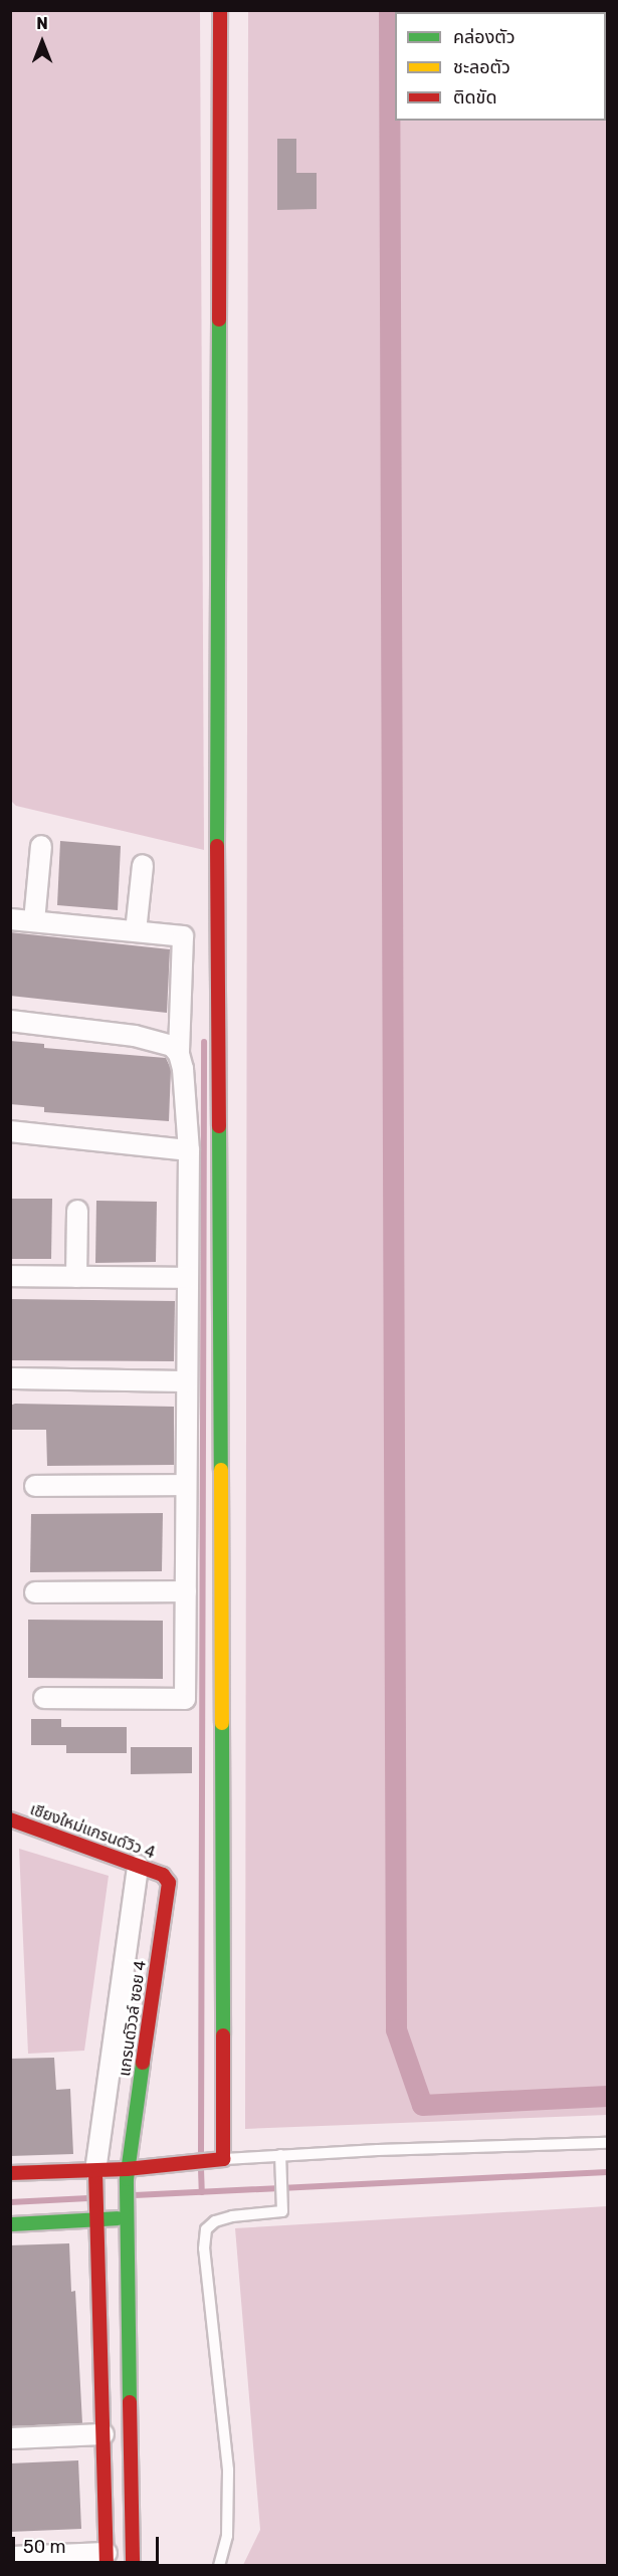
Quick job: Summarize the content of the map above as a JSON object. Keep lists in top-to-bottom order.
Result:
{
  "streets": {
    "street": ["เชียงใหม่แกรนด์วิว 4", "แกรนด์วิวล์ ซอย 4"]
  },
  "crossings": [
    ["เชียงใหม่แกรนด์วิว 4", "แกรนด์วิวล์ ซอย 4"]
  ],
  "legend": ["คล่องตัว", "ชะลอตัว", "ติดขัด"],
  "scale_bar": "50 m",
  "north": "top"
}
